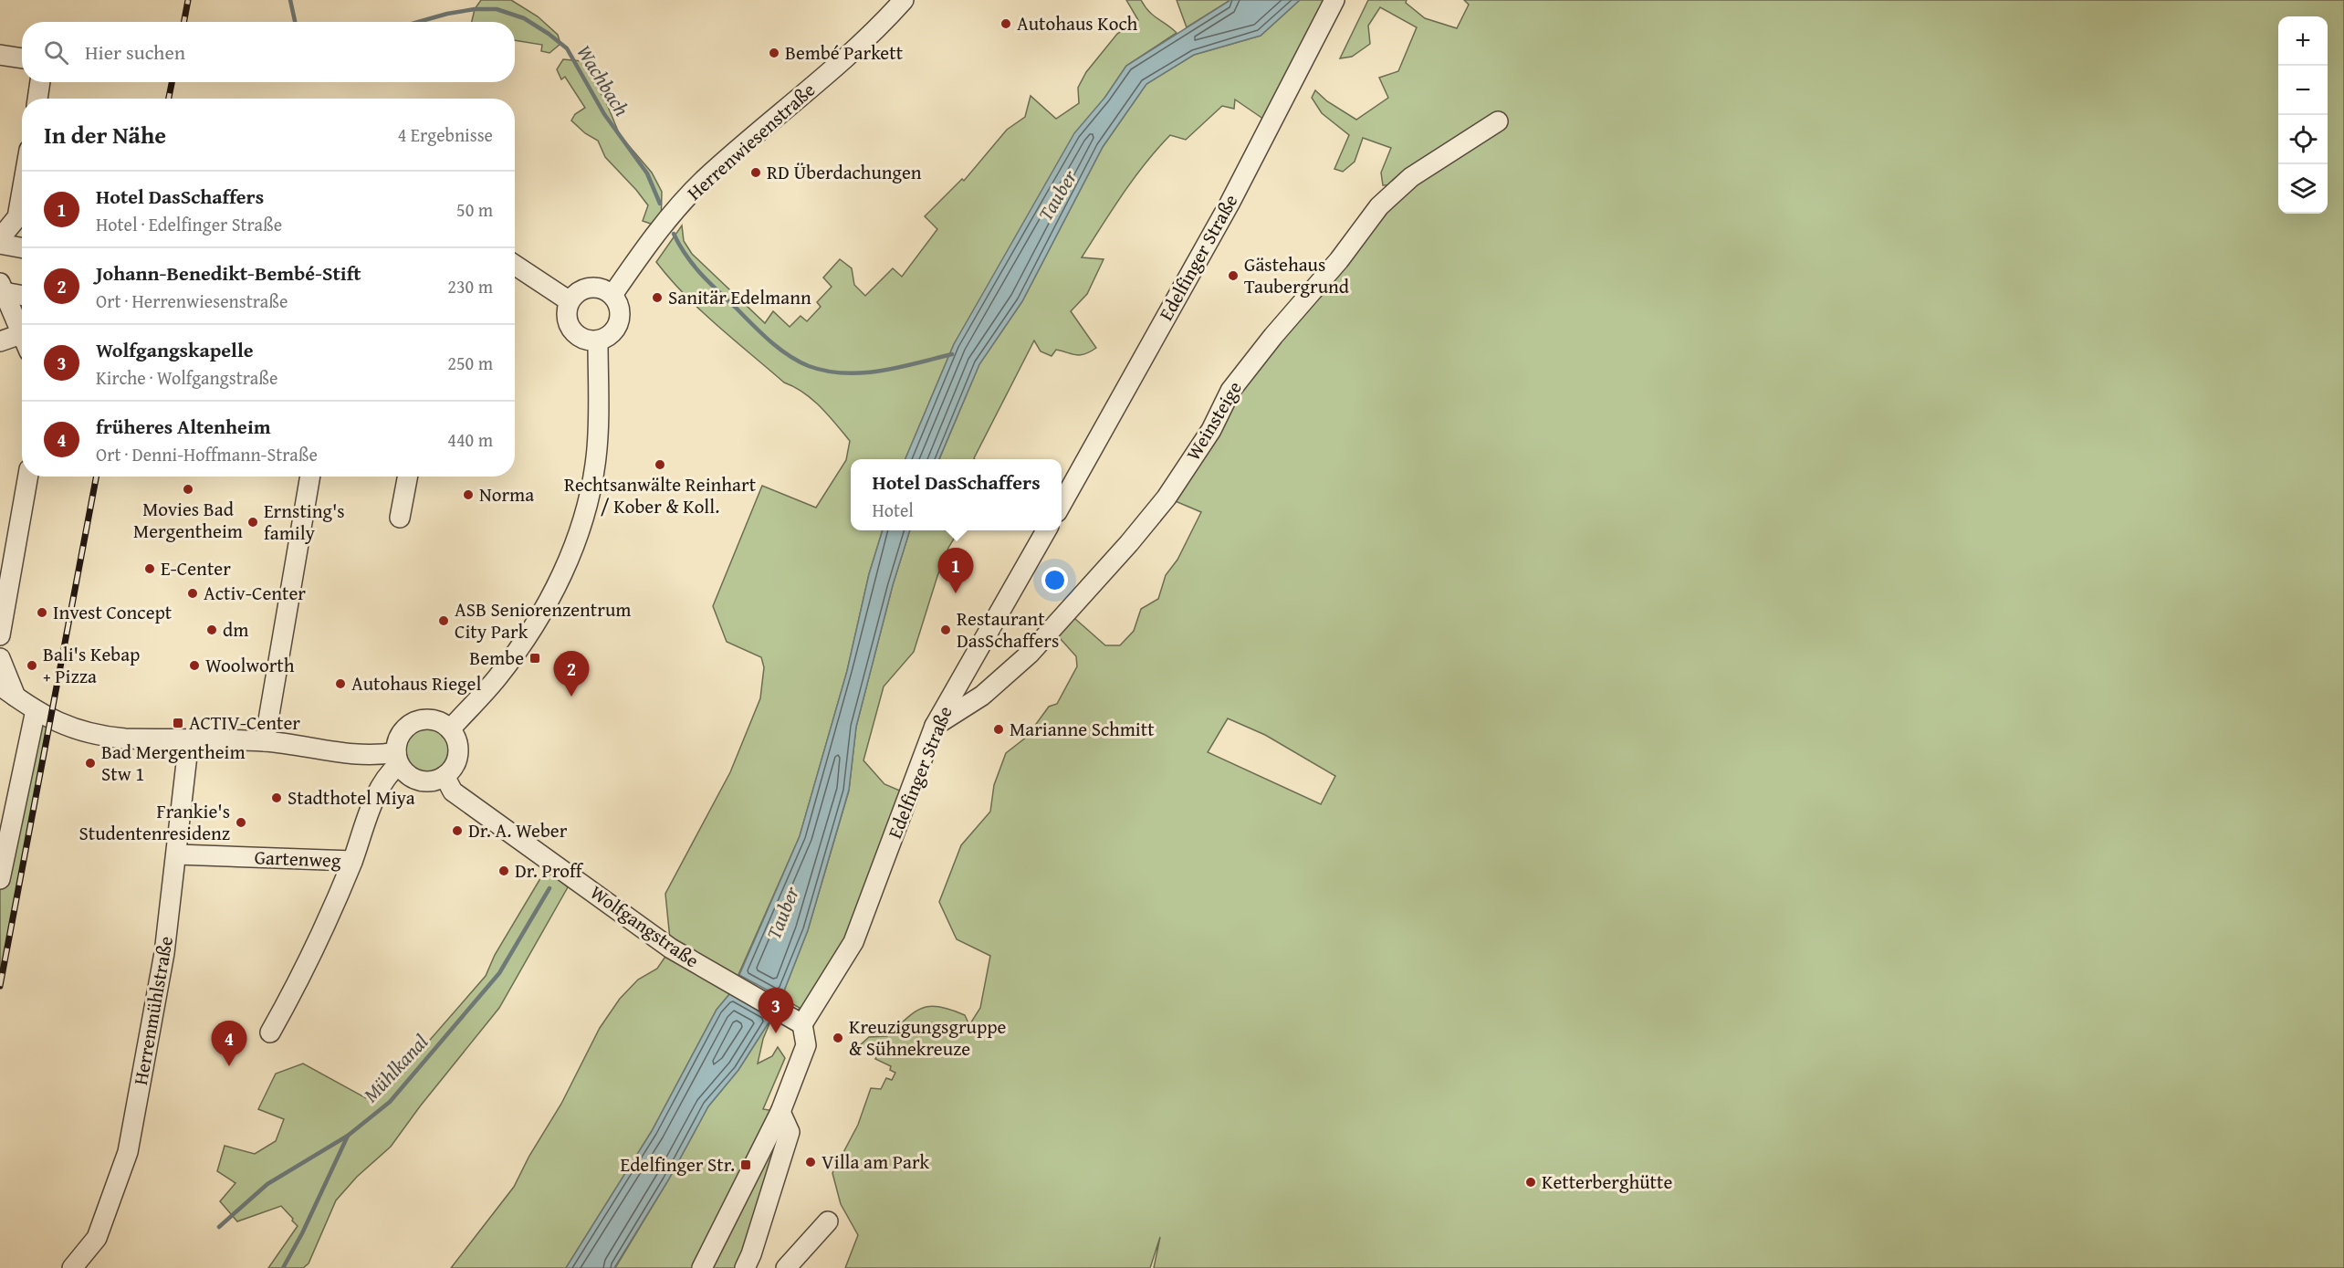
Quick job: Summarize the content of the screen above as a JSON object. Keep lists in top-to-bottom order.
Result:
{
  "streets": {
    "street": [
      "Herrenwiesenstraße",
      "Edelfinger Straße",
      "Weinsteige",
      "Gartenweg",
      "Wolfgangstraße",
      "Herrenmühlstraße"
    ]
  },
  "crossings": [
    ["Edelfinger Straße", "Weinsteige"],
    ["Edelfinger Straße", "Wolfgangstraße"],
    ["Gartenweg", "Herrenmühlstraße"]
  ],
  "water": ["Wachbach", "Tauber", "Mühlkanal"],
  "places": {
    "other": [
      "Autohaus Koch",
      "Bembé Parkett",
      "RD Überdachungen",
      "Gästehaus Taubergrund",
      "Sanitär Edelmann",
      "Rechtsanwälte Reinhart / Kober & Koll.",
      "Movies Bad Mergentheim",
      "Norma",
      "Ernsting's family",
      "E-Center",
      "Activ-Center",
      "Invest Concept",
      "ASB Seniorenzentrum City Park",
      "dm",
      "Restaurant DasSchaffers",
      "Bali's Kebap + Pizza",
      "Woolworth",
      "Autohaus Riegel",
      "Marianne Schmitt",
      "Bad Mergentheim Stw 1",
      "Stadthotel Miya",
      "Frankie's Studentenresidenz",
      "Dr. A. Weber",
      "Dr. Proff",
      "Kreuzigungsgruppe & Sühnekreuze",
      "Villa am Park",
      "Ketterberghütte"
    ],
    "transit": ["Bembe", "ACTIV-Center", "Edelfinger Str."]
  },
  "page": {
    "map_buttons": ["+", "−"],
    "search": "Hier suchen",
    "heading": ["In der Nähe", "4 Ergebnisse"],
    "list": [
      {
        "mark": "1",
        "name": "Hotel DasSchaffers",
        "note": "Hotel · Edelfinger Straße",
        "value": "50 m"
      },
      {
        "mark": "2",
        "name": "Johann-Benedikt-Bembé-Stift",
        "note": "Ort · Herrenwiesenstraße",
        "value": "230 m"
      },
      {
        "mark": "3",
        "name": "Wolfgangskapelle",
        "note": "Kirche · Wolfgangstraße",
        "value": "250 m"
      },
      {
        "mark": "4",
        "name": "früheres Altenheim",
        "note": "Ort · Denni-Hoffmann-Straße",
        "value": "440 m"
      }
    ],
    "popup": ["Hotel DasSchaffers", "Hotel"],
    "pins": [
      "1",
      "2",
      "3",
      "4"
    ]
  }
}
